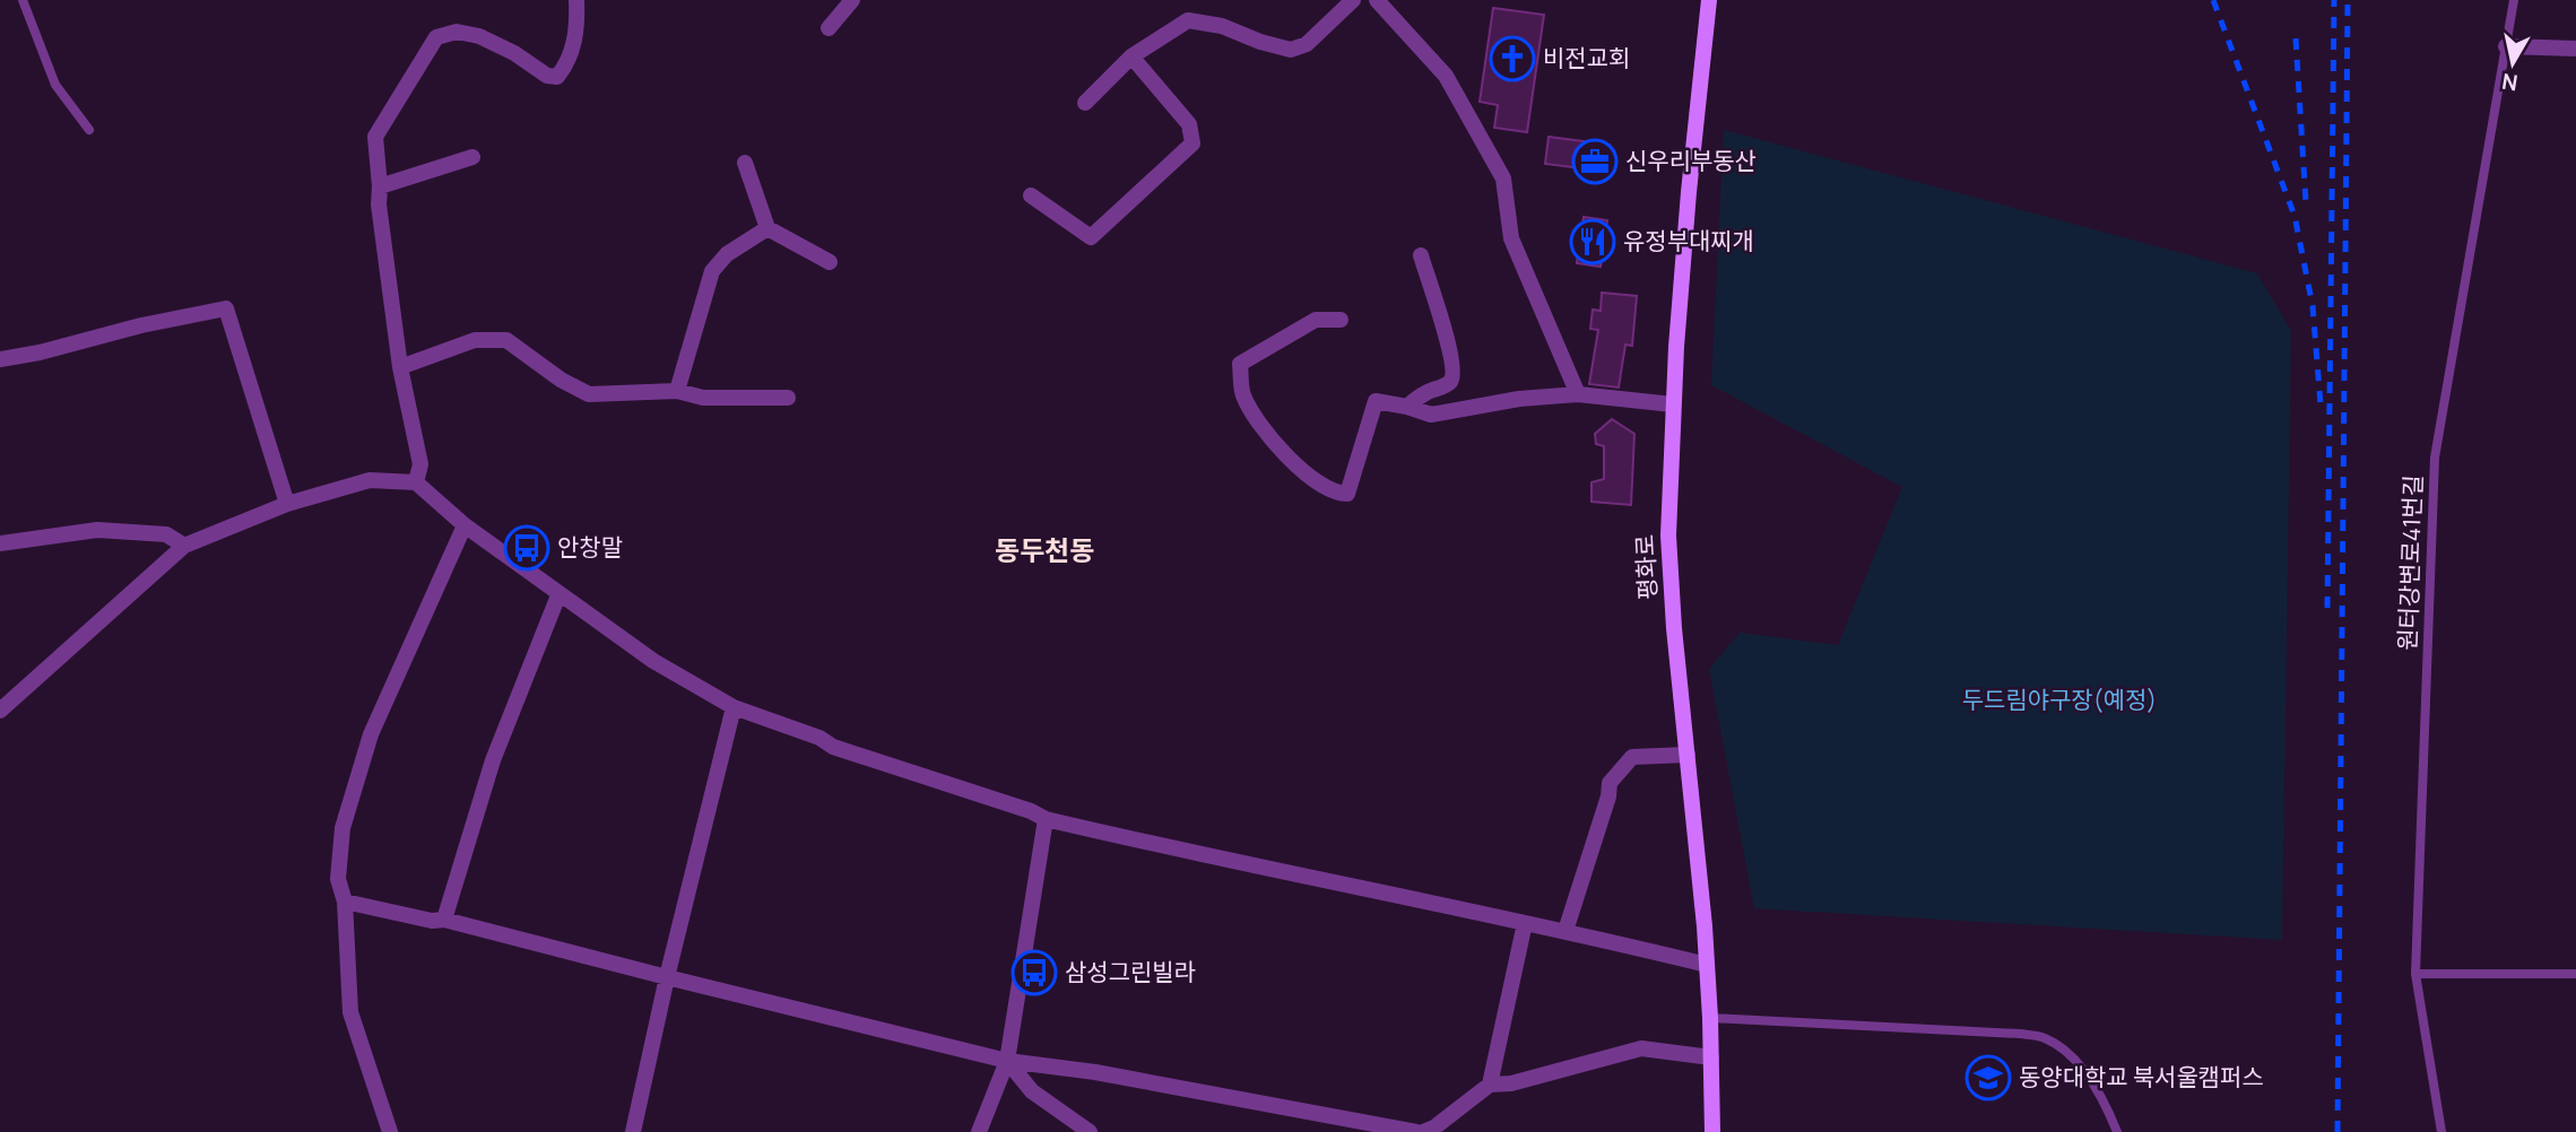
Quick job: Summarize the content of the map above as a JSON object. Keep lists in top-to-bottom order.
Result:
{
  "streets": {
    "main road": ["평화로"],
    "lane": ["원터강변로41번길"]
  },
  "districts": ["동두천동"],
  "parks": ["두드림야구장(예정)"],
  "places": {
    "church": ["비전교회"],
    "office": ["신우리부동산"],
    "restaurant": ["유정부대찌개"],
    "bus stop": ["안창말", "삼성그린빌라"],
    "school or university": ["동양대학교 북서울캠퍼스"]
  },
  "north": "bottom"
}
